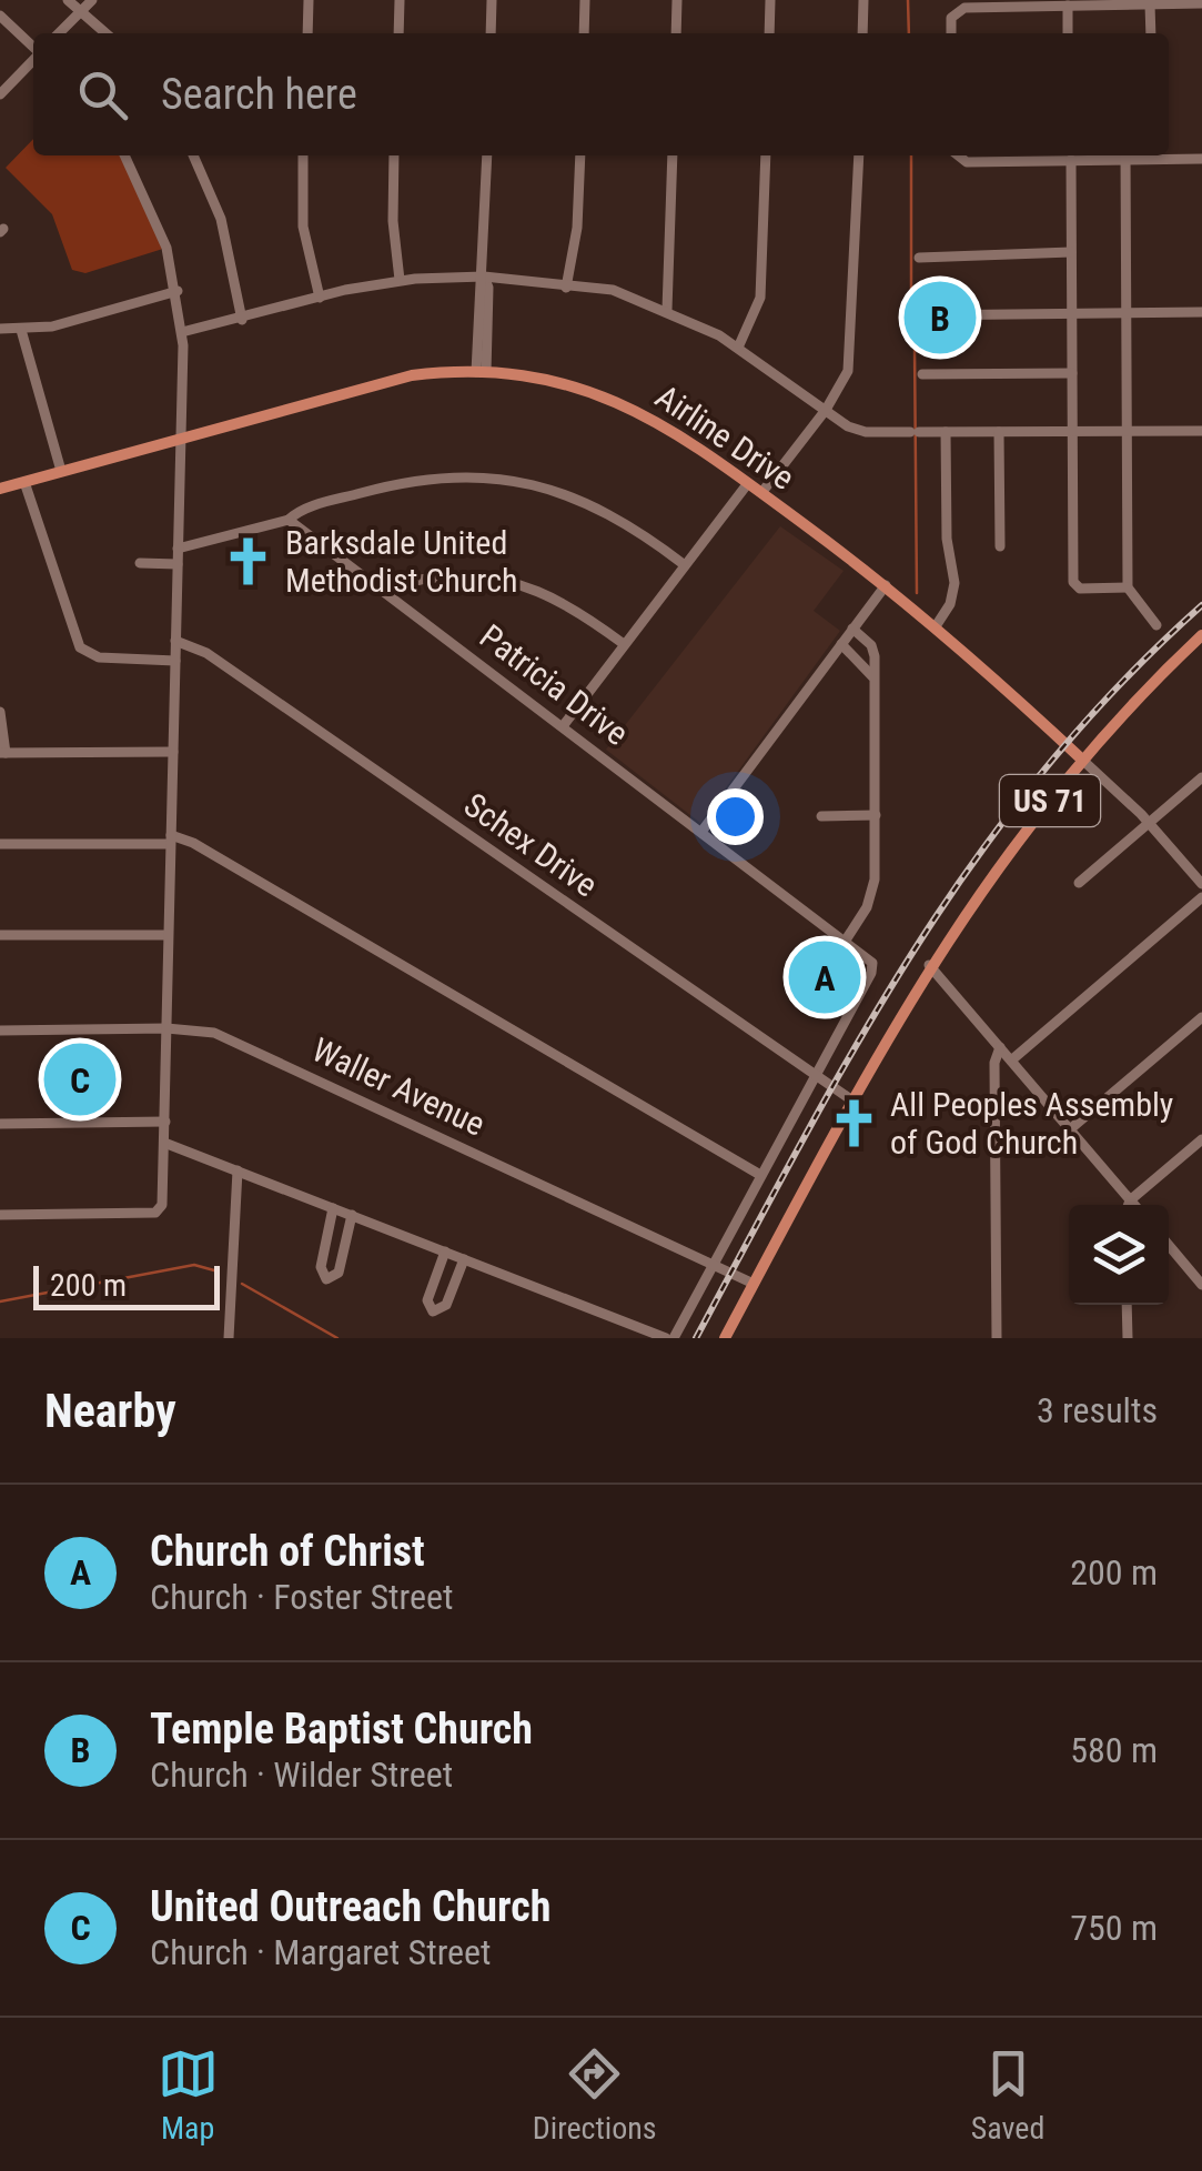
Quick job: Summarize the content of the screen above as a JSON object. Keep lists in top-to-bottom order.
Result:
{
  "streets": {
    "main road": ["Airline Drive", "US 71"],
    "street": ["Patricia Drive", "Schex Drive", "Waller Avenue"]
  },
  "crossings": [
    ["Airline Drive", "US 71"],
    ["Patricia Drive", "Schex Drive"],
    ["US 71", "Schex Drive"],
    ["US 71", "Waller Avenue"]
  ],
  "places": {
    "church": ["Barksdale United Methodist Church", "All Peoples Assembly of God Church"]
  },
  "scale_bar": "200 m",
  "page": {
    "search": "Search here",
    "pins": ["B", "A", "C"],
    "scale": "200 m",
    "heading": ["Nearby", "3 results"],
    "list": [
      {
        "mark": "A",
        "name": "Church of Christ",
        "note": "Church · Foster Street",
        "value": "200 m"
      },
      {
        "mark": "B",
        "name": "Temple Baptist Church",
        "note": "Church · Wilder Street",
        "value": "580 m"
      },
      {
        "mark": "C",
        "name": "United Outreach Church",
        "note": "Church · Margaret Street",
        "value": "750 m"
      }
    ],
    "nav": ["Map", "Directions", "Saved"]
  }
}
